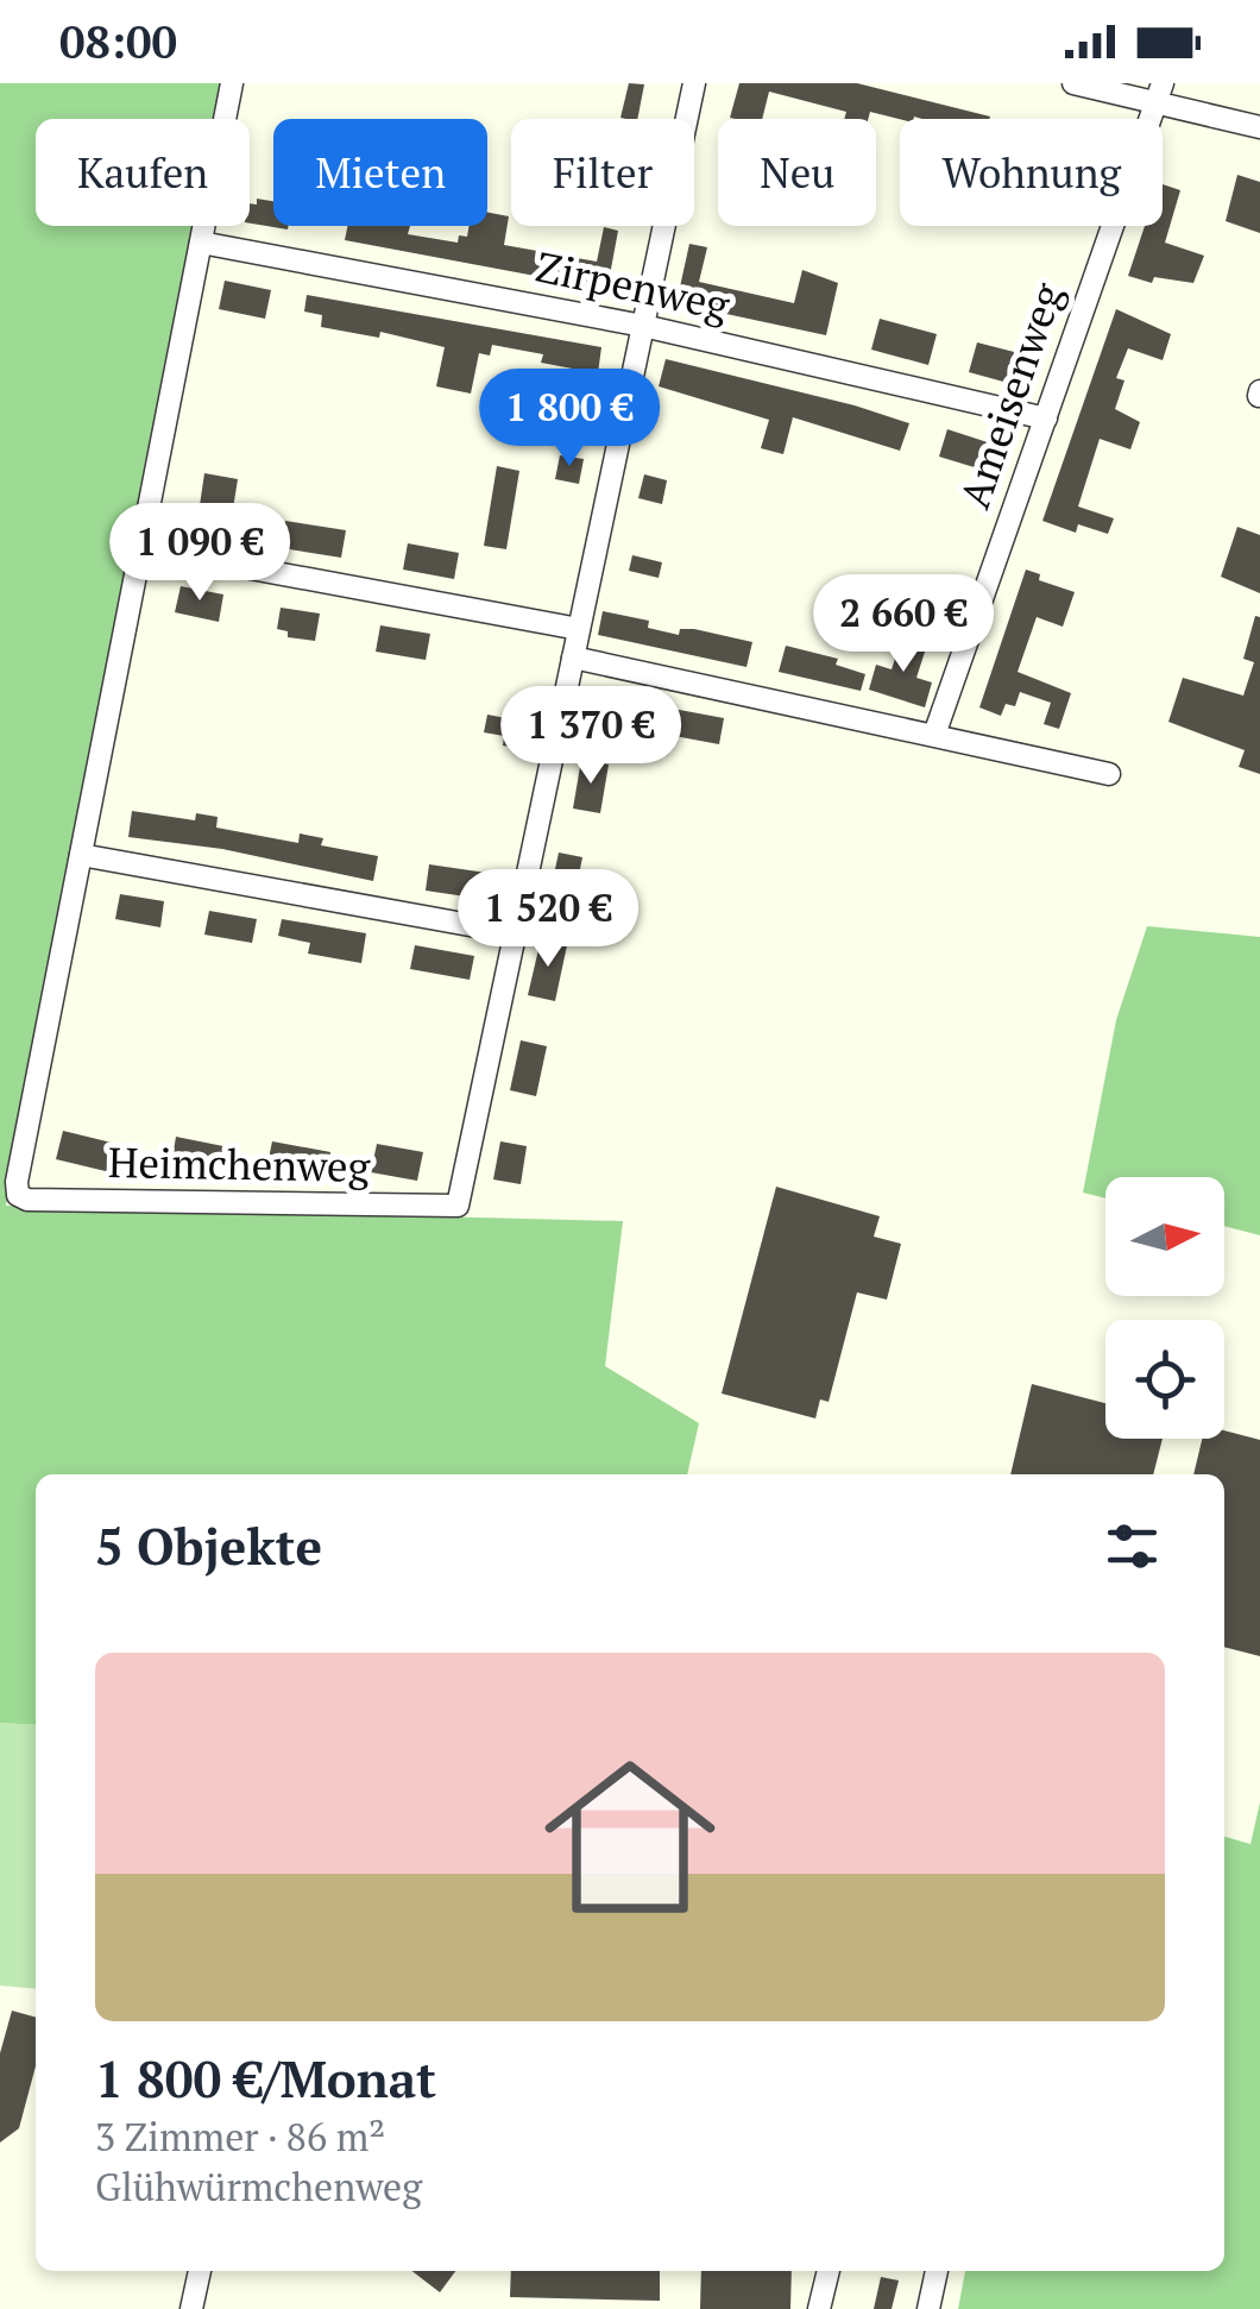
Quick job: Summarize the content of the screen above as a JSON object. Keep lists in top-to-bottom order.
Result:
{
  "streets": {
    "street": ["Zirpenweg", "Ameisenweg", "Heimchenweg"]
  },
  "crossings": [
    ["Zirpenweg", "Ameisenweg"]
  ],
  "north": "right",
  "page": {
    "status": "08:00",
    "chip": [
      "Kaufen",
      "Mieten",
      "Filter",
      "Neu",
      "Wohnung"
    ],
    "price": [
      "1 800 €",
      "1 090 €",
      "2 660 €",
      "1 370 €",
      "1 520 €"
    ],
    "heading": "5 Objekte",
    "list": [
      {
        "name": "1 800 €/Monat",
        "note": "3 Zimmer · 86 m² · Glühwürmchenweg"
      }
    ]
  }
}
